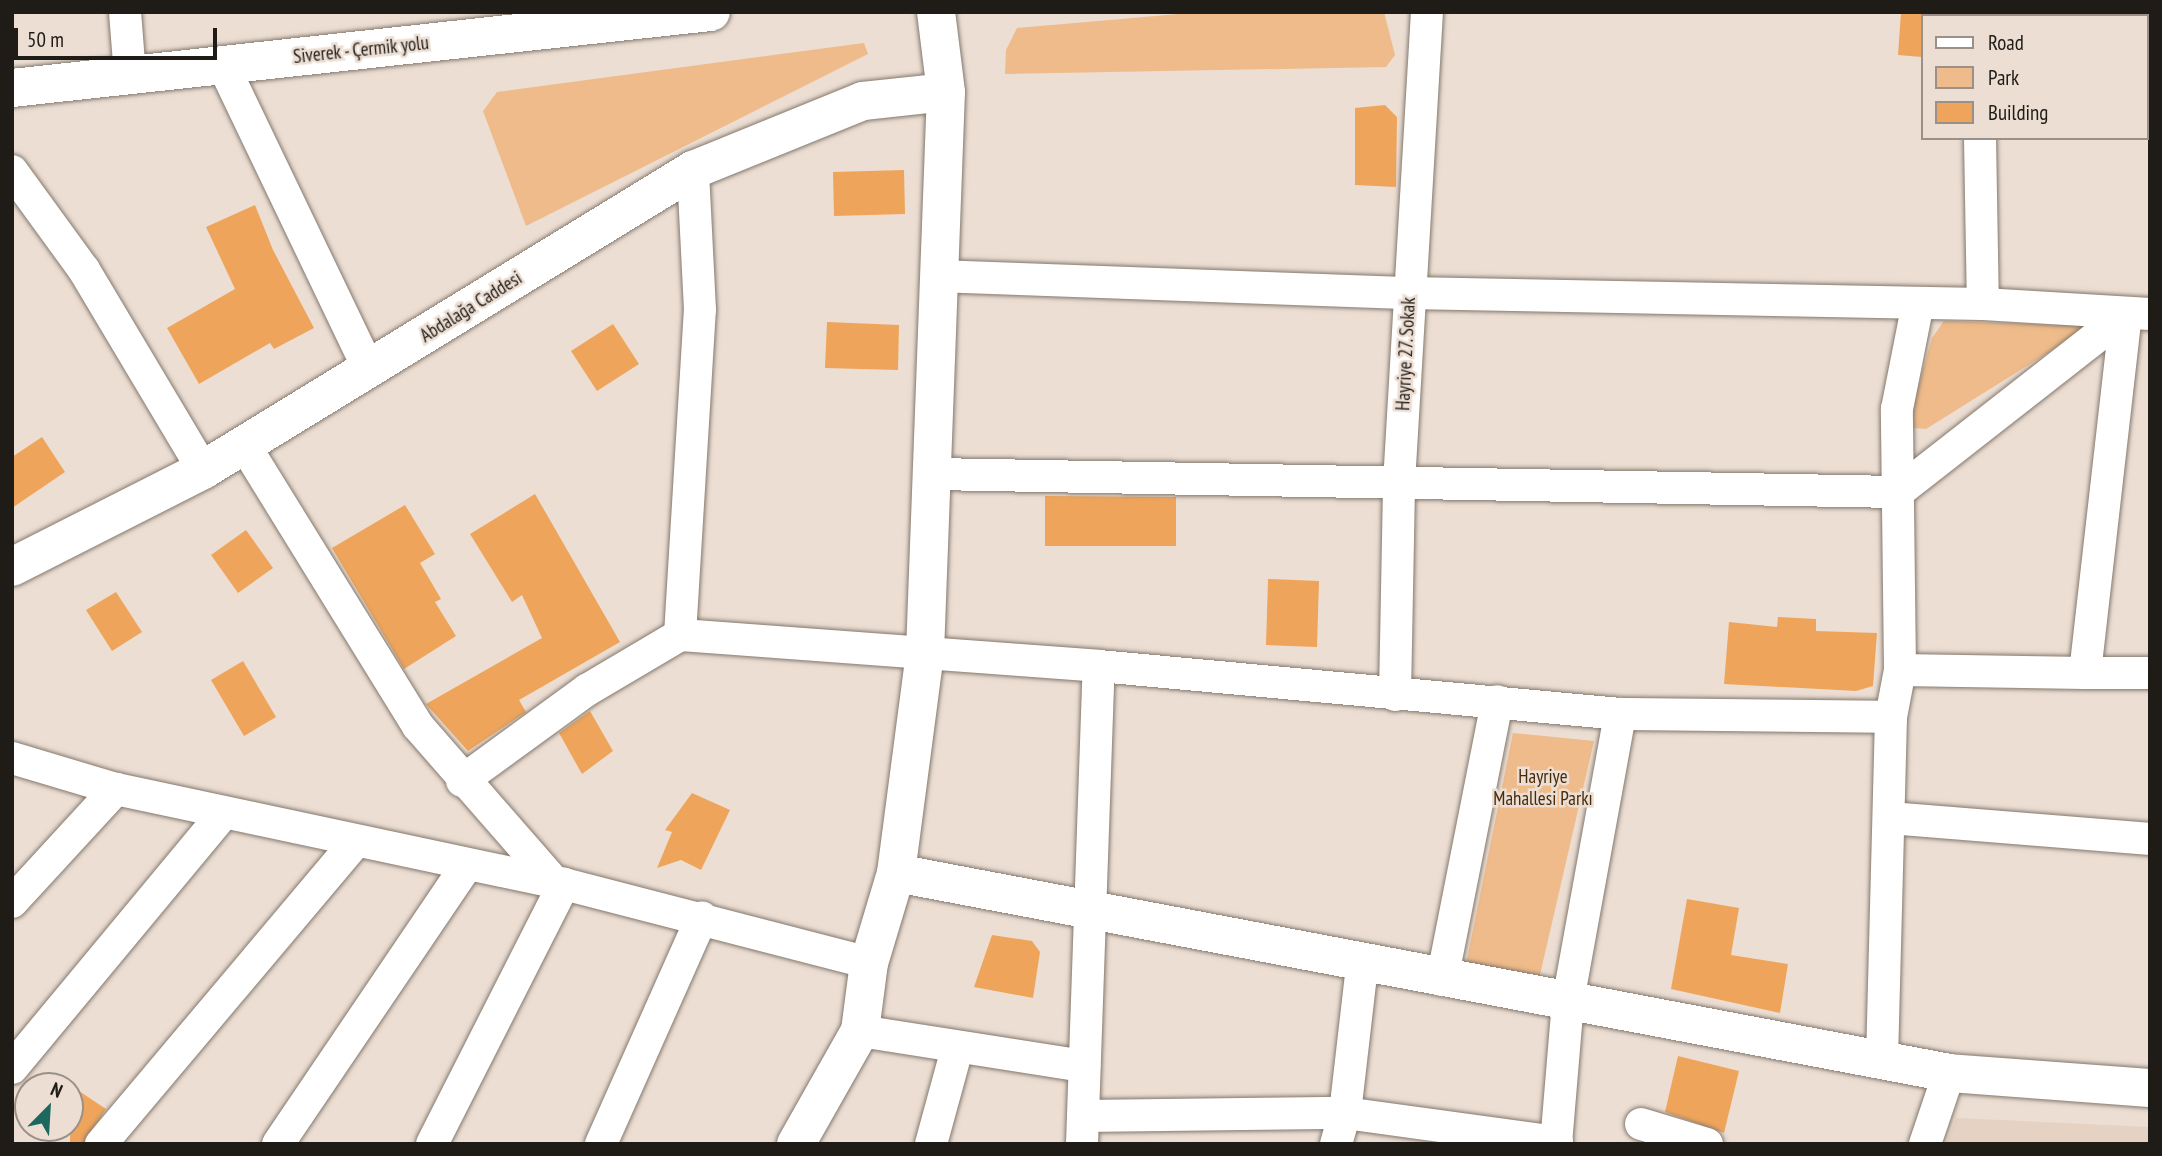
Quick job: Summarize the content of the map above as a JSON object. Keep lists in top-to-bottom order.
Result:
{
  "streets": {
    "street": ["Siverek - Çermik yolu", "Abdalağa Caddesi", "Hayriye 27. Sokak"]
  },
  "parks": ["Hayriye Mahallesi Parkı"],
  "legend": ["Road", "Park", "Building"],
  "scale_bar": "50 m",
  "north": "top right"
}
